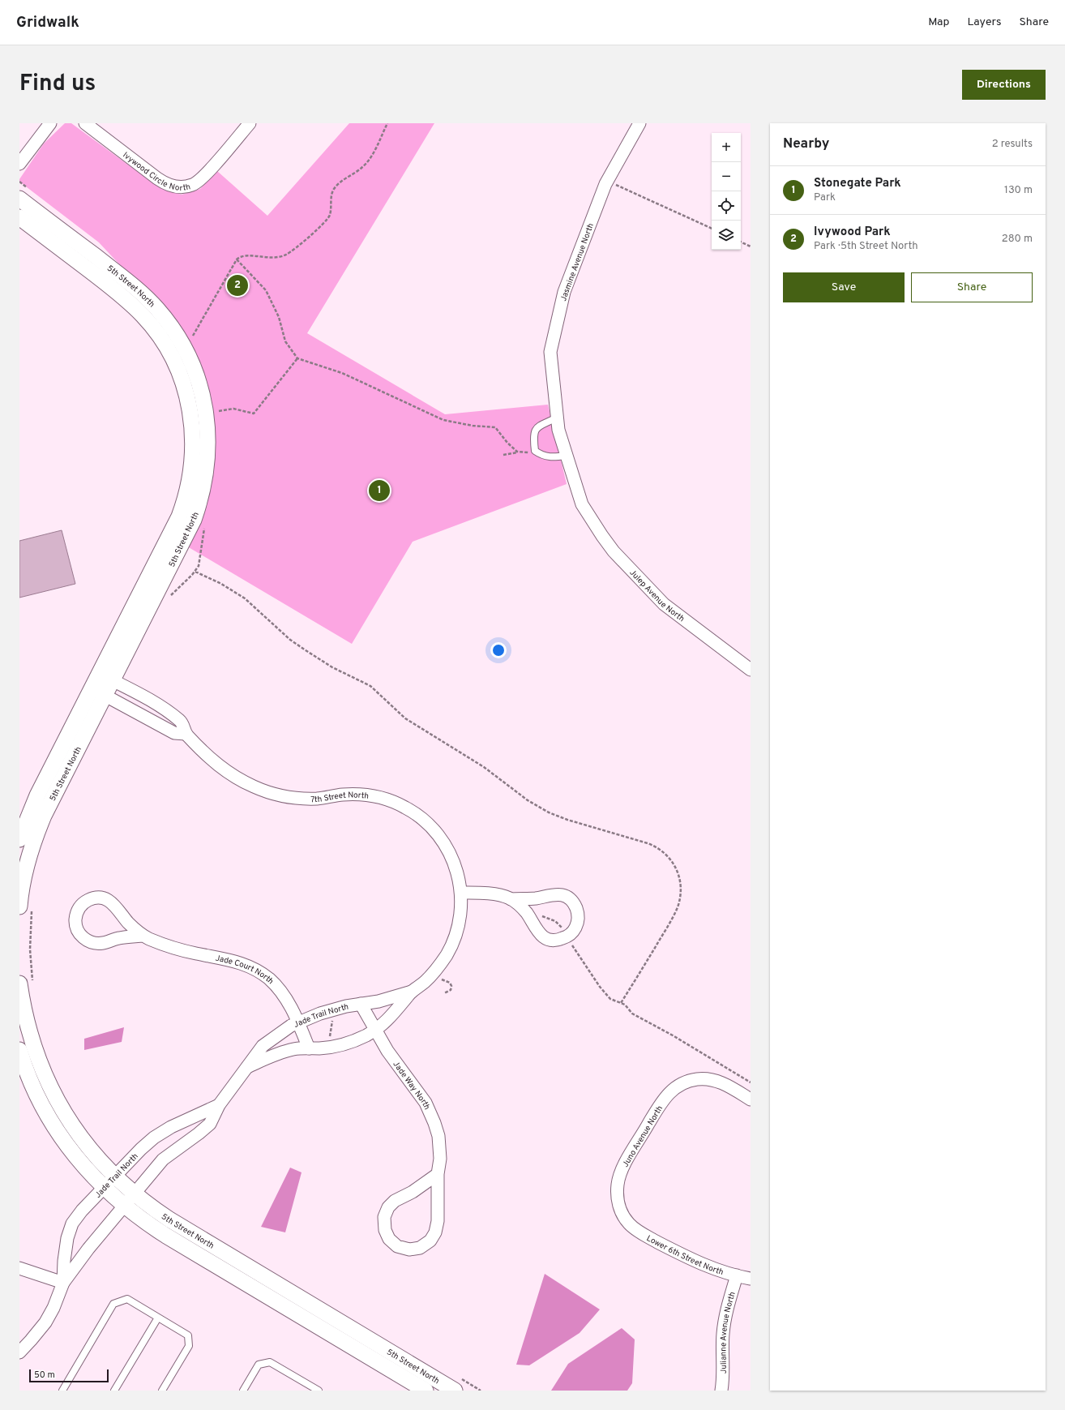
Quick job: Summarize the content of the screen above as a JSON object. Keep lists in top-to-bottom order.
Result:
{
  "streets": {
    "street": [
      "Ivywood Circle North",
      "Jasmine Avenue North",
      "5th Street North",
      "Julep Avenue North",
      "7th Street North",
      "Jade Court North",
      "Jade Trail North",
      "Jade Way North",
      "Juno Avenue North",
      "Lower 6th Street North",
      "Julianne Avenue North"
    ]
  },
  "crossings": [
    ["Jasmine Avenue North", "Julep Avenue North"],
    ["5th Street North", "7th Street North"],
    ["5th Street North", "Jade Trail North"],
    ["7th Street North", "Jade Trail North"],
    ["Jade Court North", "Jade Trail North"],
    ["Jade Trail North", "Jade Way North"],
    ["Juno Avenue North", "Lower 6th Street North"],
    ["Lower 6th Street North", "Julianne Avenue North"]
  ],
  "scale_bar": "50 m",
  "page": {
    "header": "Gridwalk",
    "nav": ["Map", "Layers", "Share"],
    "title": "Find us",
    "buttons": [
      "Directions",
      ["Save", "Share"]
    ],
    "heading": ["Nearby", "2 results"],
    "map_buttons": ["+", "−"],
    "list": [
      {
        "mark": "1",
        "name": "Stonegate Park",
        "note": "Park",
        "value": "130 m"
      },
      {
        "mark": "2",
        "name": "Ivywood Park",
        "note": "Park · 5th Street North",
        "value": "280 m"
      }
    ],
    "pins": ["2", "1"],
    "scale": "50 m"
  }
}
